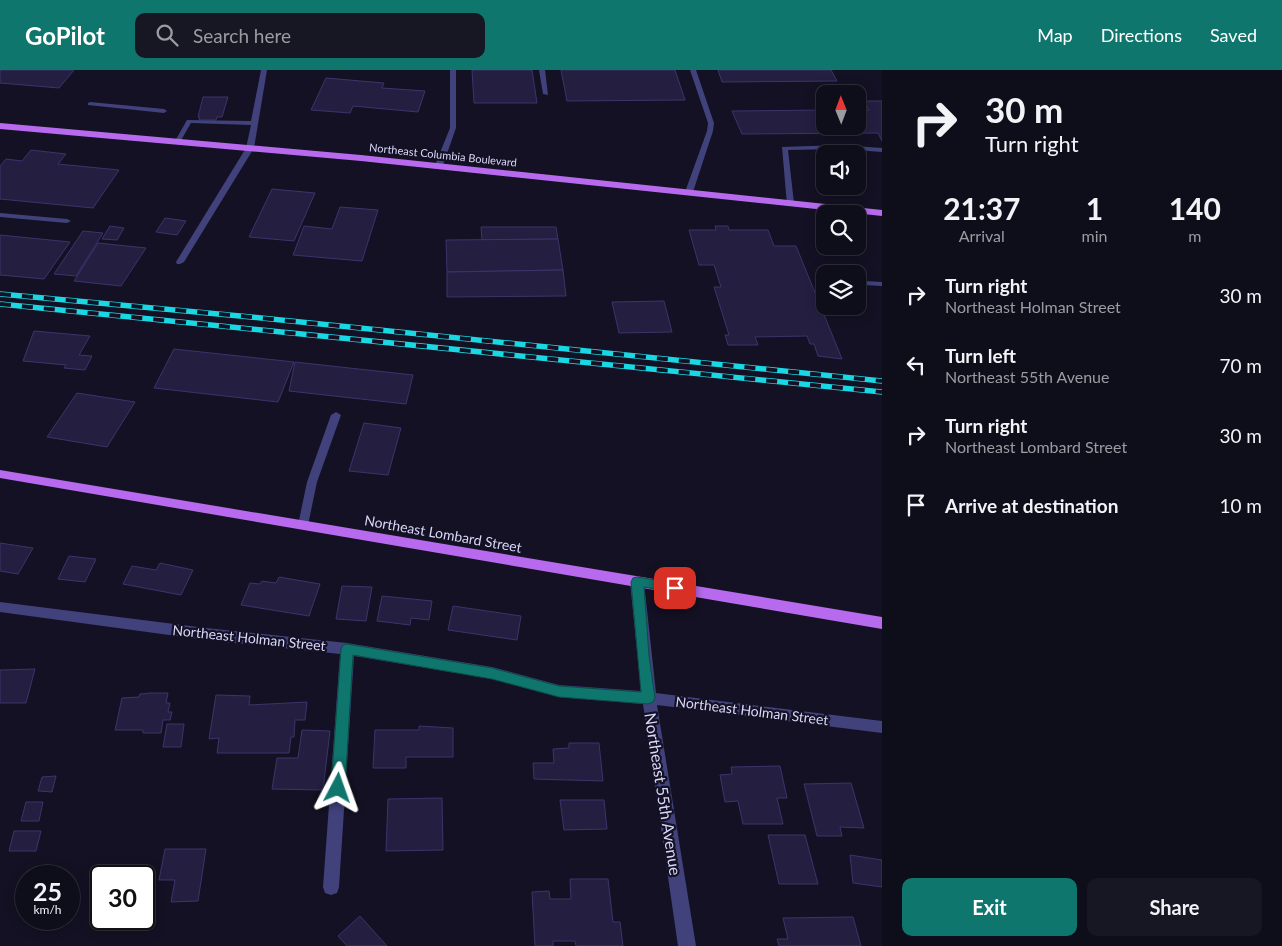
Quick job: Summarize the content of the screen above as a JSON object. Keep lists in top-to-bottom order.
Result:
{
  "streets": {
    "main road": ["Northeast Columbia Boulevard", "Northeast Lombard Street"],
    "street": ["Northeast Holman Street", "Northeast 55th Avenue"]
  },
  "crossings": [
    ["Northeast Lombard Street", "Northeast 55th Avenue"],
    ["Northeast Holman Street", "Northeast 55th Avenue"]
  ],
  "north": "top",
  "page": {
    "header": "GoPilot",
    "search": "Search here",
    "nav": ["Map", "Directions", "Saved"],
    "turn": ["30 m", "Turn right"],
    "eta": [
      "21:37",
      "Arrival",
      "1",
      "min",
      "140",
      "m"
    ],
    "list": [
      {
        "name": "Turn right",
        "note": "Northeast Holman Street",
        "value": "30 m"
      },
      {
        "name": "Turn left",
        "note": "Northeast 55th Avenue",
        "value": "70 m"
      },
      {
        "name": "Turn right",
        "note": "Northeast Lombard Street",
        "value": "30 m"
      },
      {
        "name": "Arrive at destination",
        "value": "10 m"
      }
    ],
    "speed": "25 km/h",
    "limit": "30",
    "buttons": ["Exit", "Share"]
  }
}
